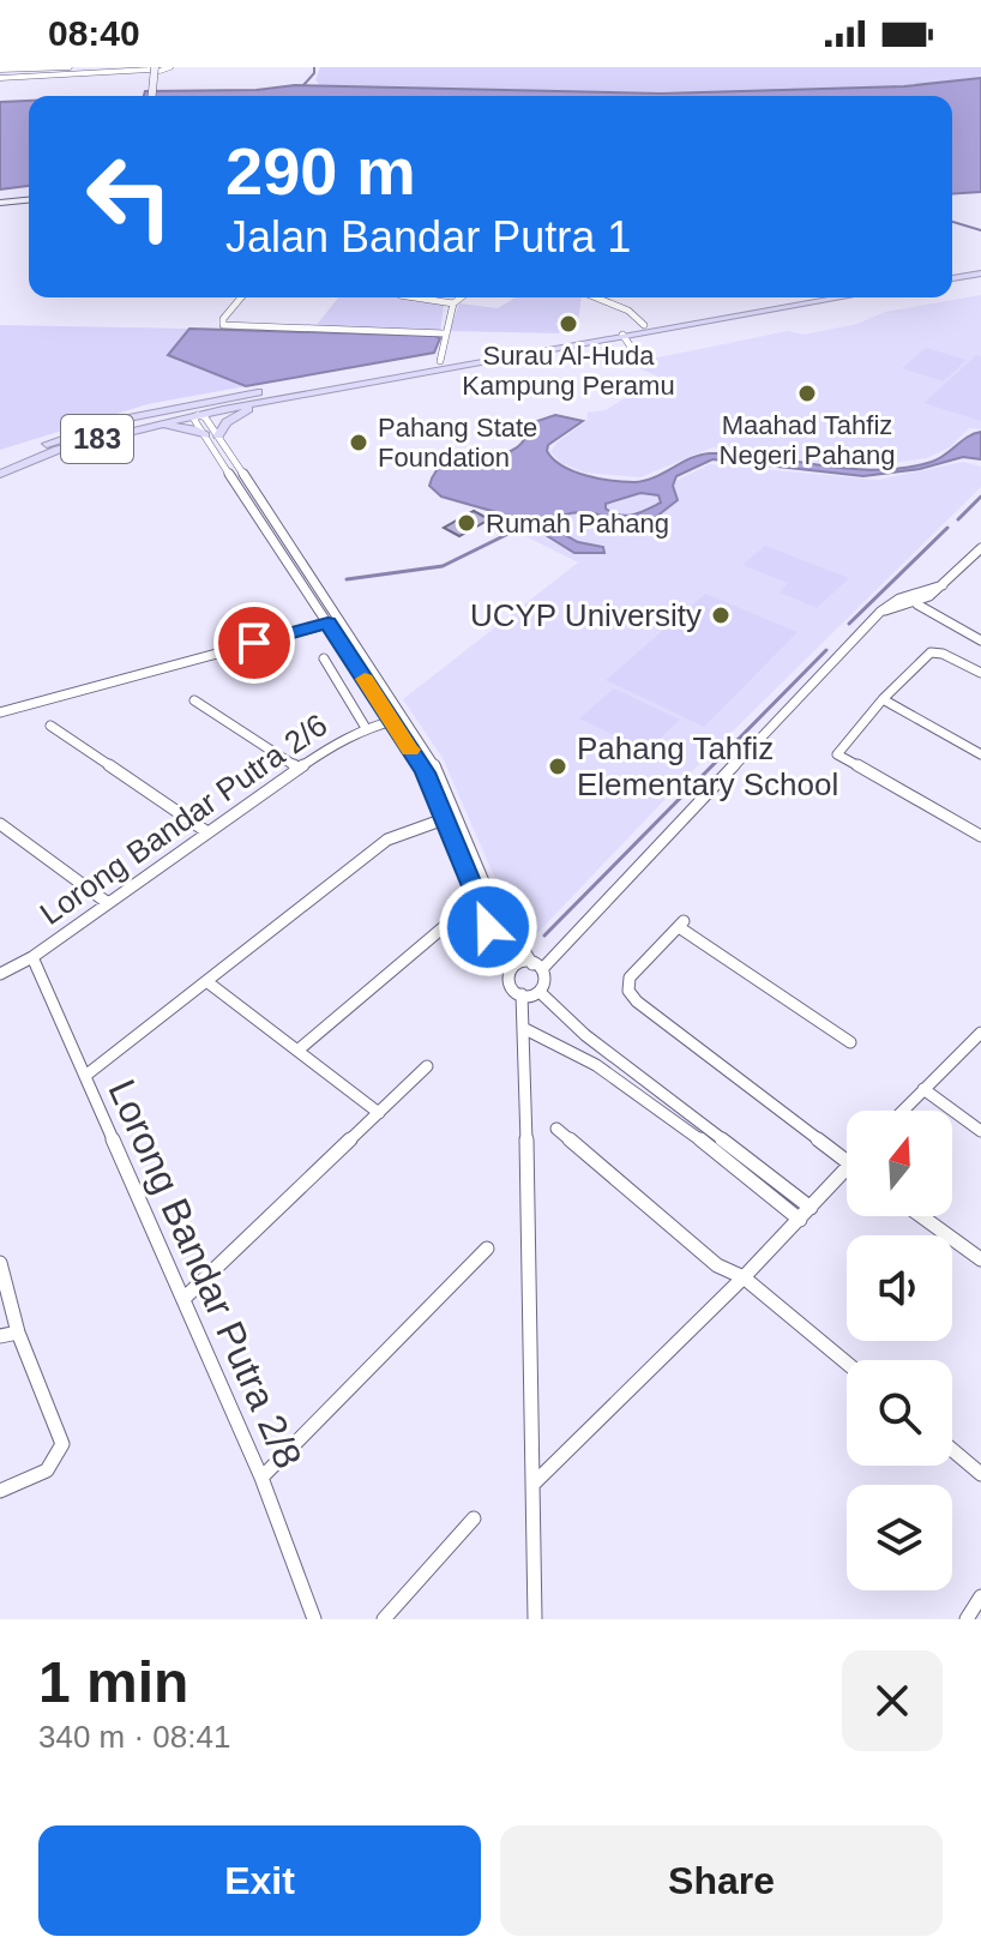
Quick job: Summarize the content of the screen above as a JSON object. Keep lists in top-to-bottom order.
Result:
{
  "streets": {
    "highway": ["183"],
    "street": ["Lorong Bandar Putra 2/6", "Lorong Bandar Putra 2/8"]
  },
  "crossings": [
    ["Lorong Bandar Putra 2/6", "Lorong Bandar Putra 2/8"]
  ],
  "places": [
    "Surau Al-Huda Kampung Peramu",
    "Maahad Tahfiz Negeri Pahang",
    "Pahang State Foundation",
    "Rumah Pahang",
    "UCYP University",
    "Pahang Tahfiz Elementary School"
  ],
  "north": "top",
  "page": {
    "status": "08:40",
    "turn": ["290 m", "Jalan Bandar Putra 1"],
    "heading": ["1 min", "340 m · 08:41"],
    "buttons": ["Exit", "Share"]
  }
}
